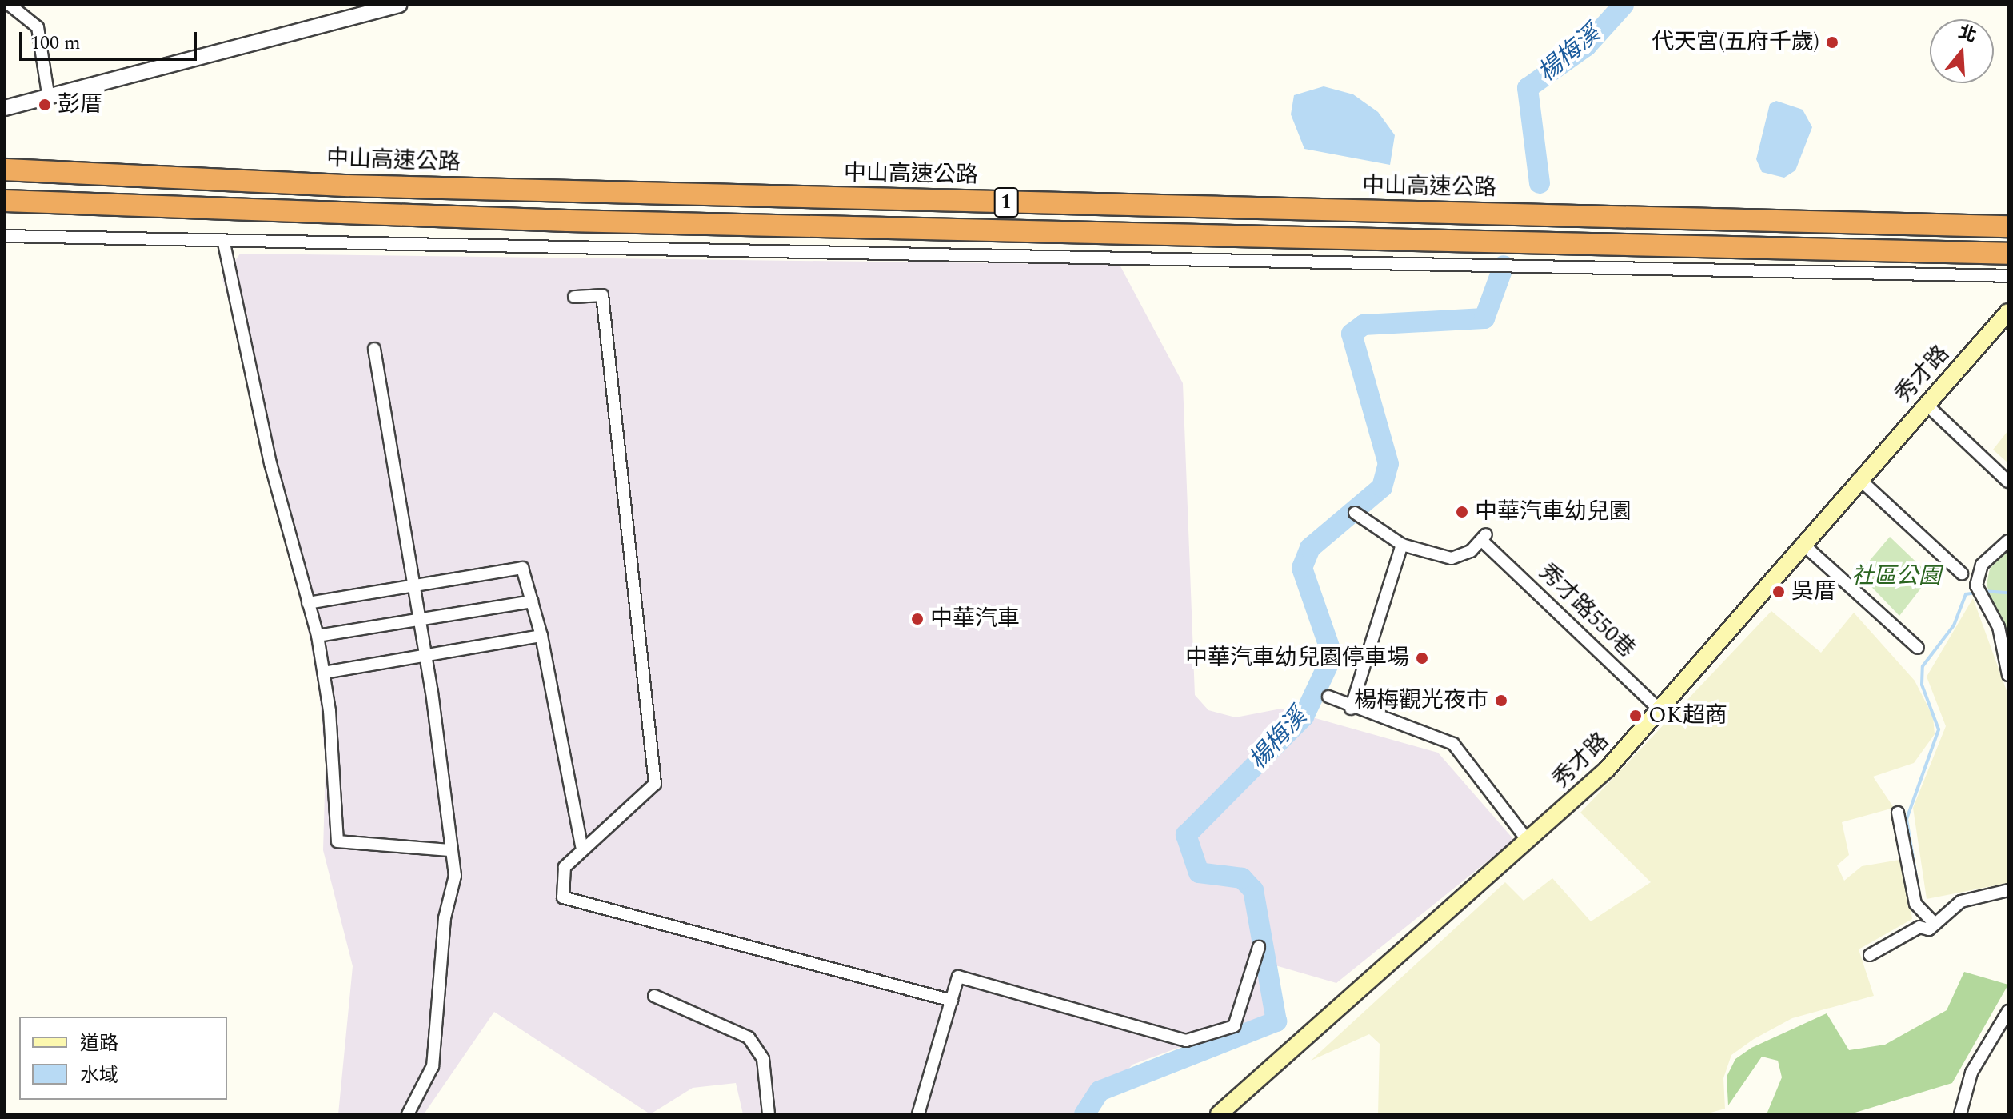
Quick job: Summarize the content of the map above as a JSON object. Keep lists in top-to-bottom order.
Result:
{
  "streets": {
    "highway": ["中山高速公路", "1"],
    "main road": ["秀才路"],
    "street": ["秀才路550巷"]
  },
  "crossings": [
    ["秀才路", "秀才路550巷"]
  ],
  "water": ["楊梅溪"],
  "parks": ["社區公園"],
  "places": [
    "代天宮(五府千歲)",
    "彭厝",
    "中華汽車幼兒園",
    "吳厝",
    "中華汽車",
    "中華汽車幼兒園停車場",
    "楊梅觀光夜市",
    "OK超商"
  ],
  "legend": ["道路", "水域"],
  "scale_bar": "100 m",
  "north": "top"
}
